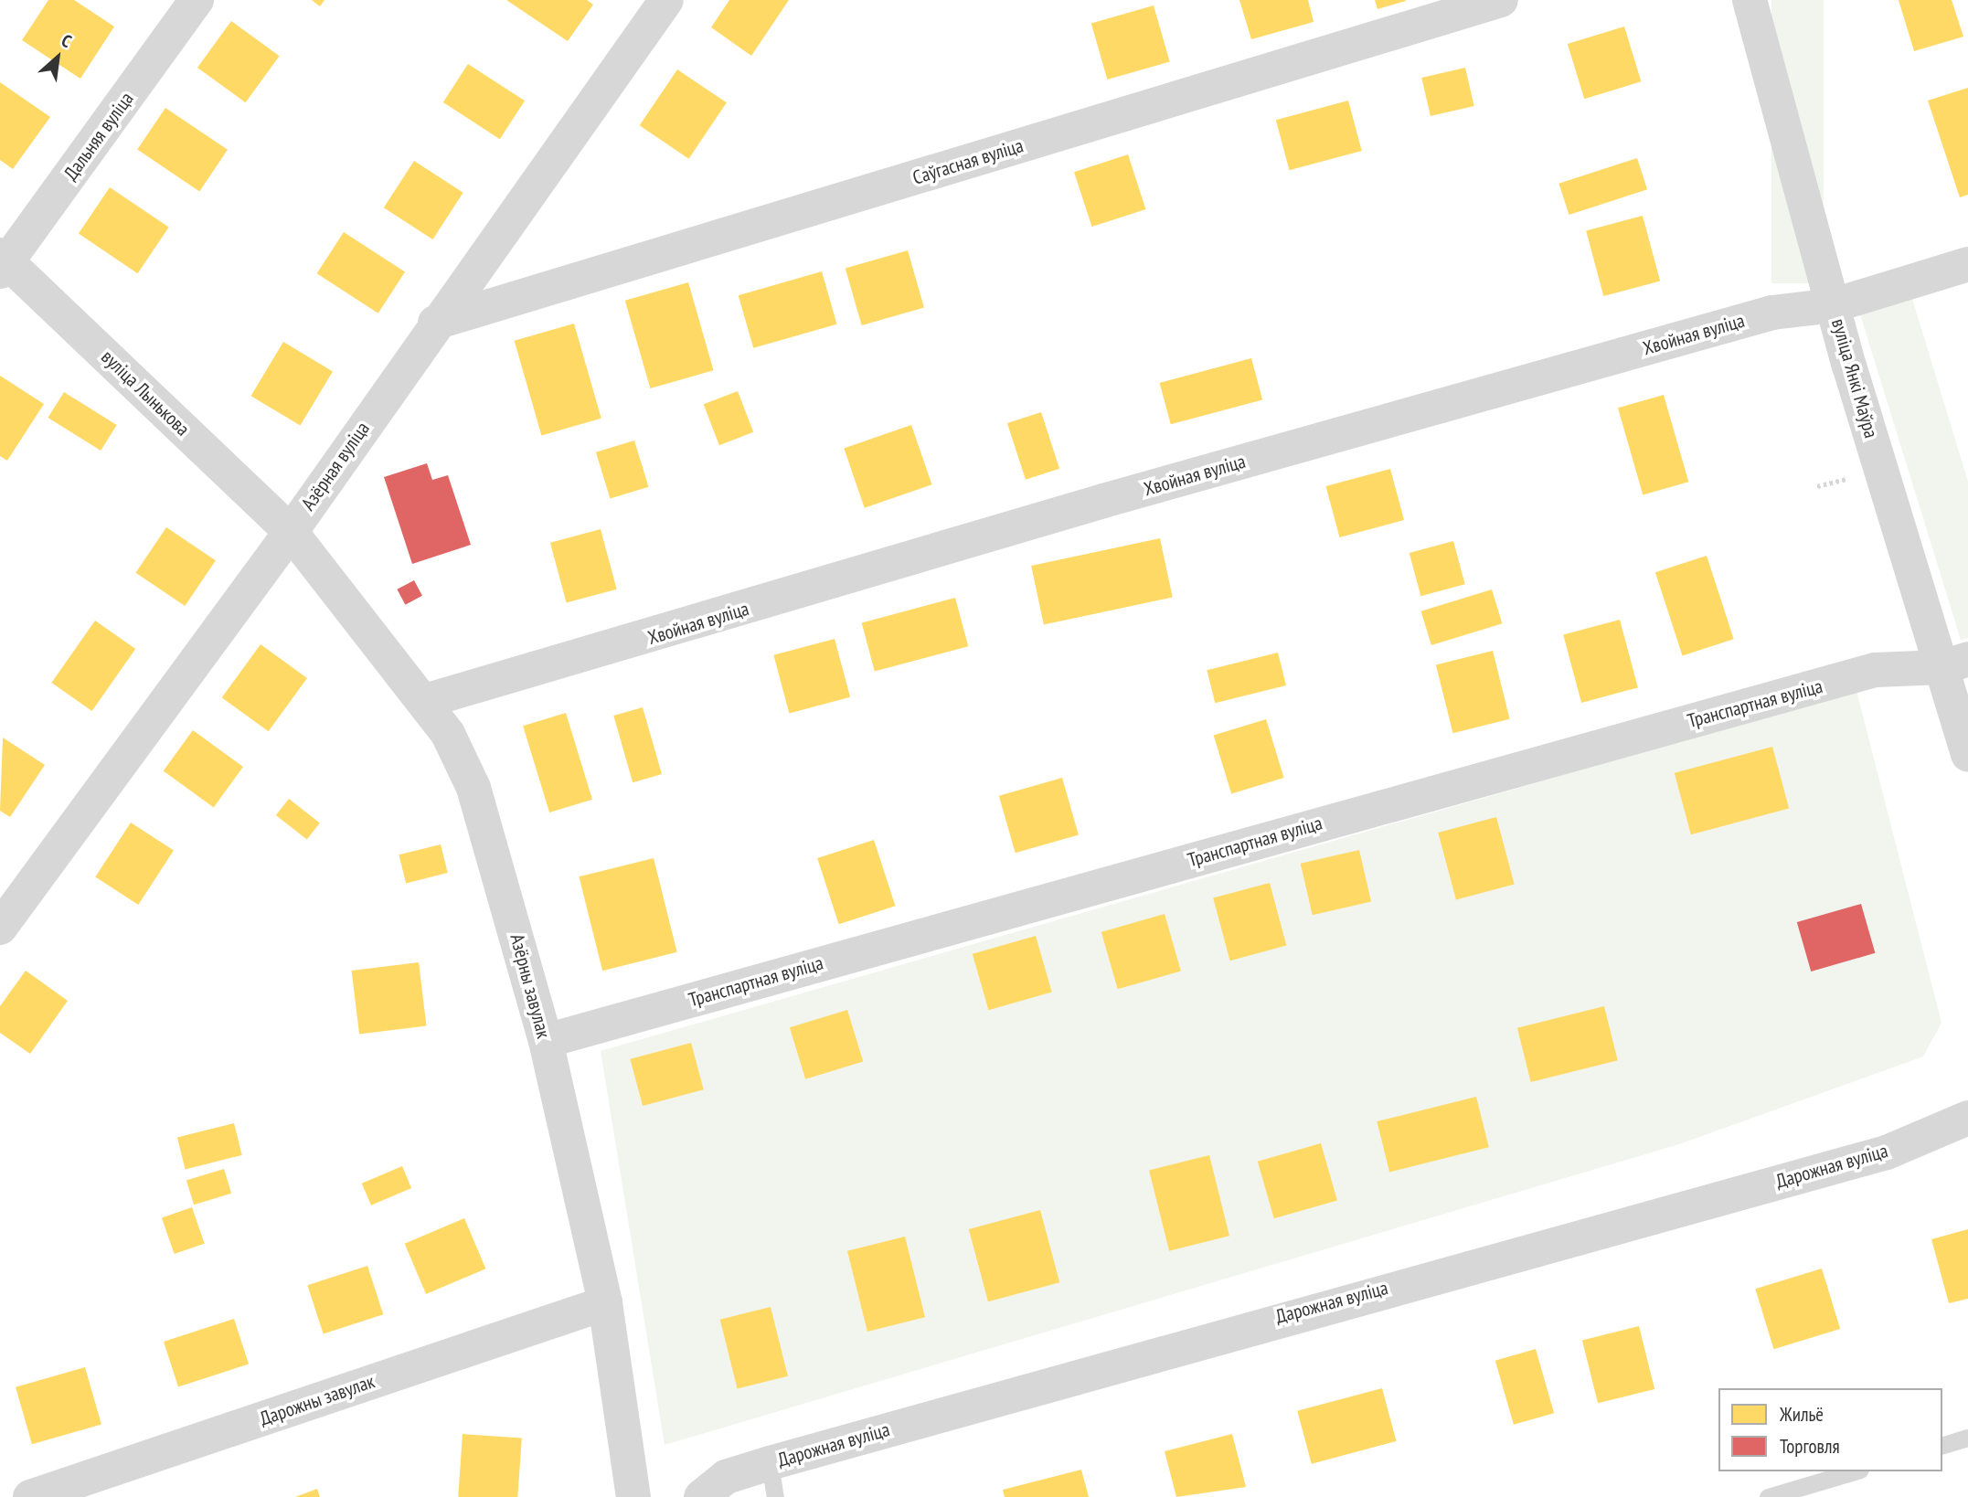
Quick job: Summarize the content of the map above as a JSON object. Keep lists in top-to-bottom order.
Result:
{
  "streets": {
    "street": [
      "Дальняя вуліца",
      "Саўгасная вуліца",
      "Хвойная вуліца",
      "вуліца Янкі Маўра",
      "вуліца Лынькова",
      "Азёрная вуліца",
      "Транспартная вуліца",
      "Азёрны завулак",
      "Дарожная вуліца",
      "Дарожны завулак"
    ]
  },
  "crossings": [
    ["Дальняя вуліца", "вуліца Лынькова"],
    ["Саўгасная вуліца", "Азёрная вуліца"],
    ["Хвойная вуліца", "вуліца Янкі Маўра"],
    ["Хвойная вуліца", "Азёрны завулак"],
    ["вуліца Янкі Маўра", "Транспартная вуліца"],
    ["вуліца Лынькова", "Азёрная вуліца"],
    ["вуліца Лынькова", "Азёрны завулак"],
    ["Азёрная вуліца", "Азёрны завулак"],
    ["Транспартная вуліца", "Азёрны завулак"],
    ["Азёрны завулак", "Дарожны завулак"]
  ],
  "legend": ["Жильё", "Торговля"],
  "north": "top right"
}
